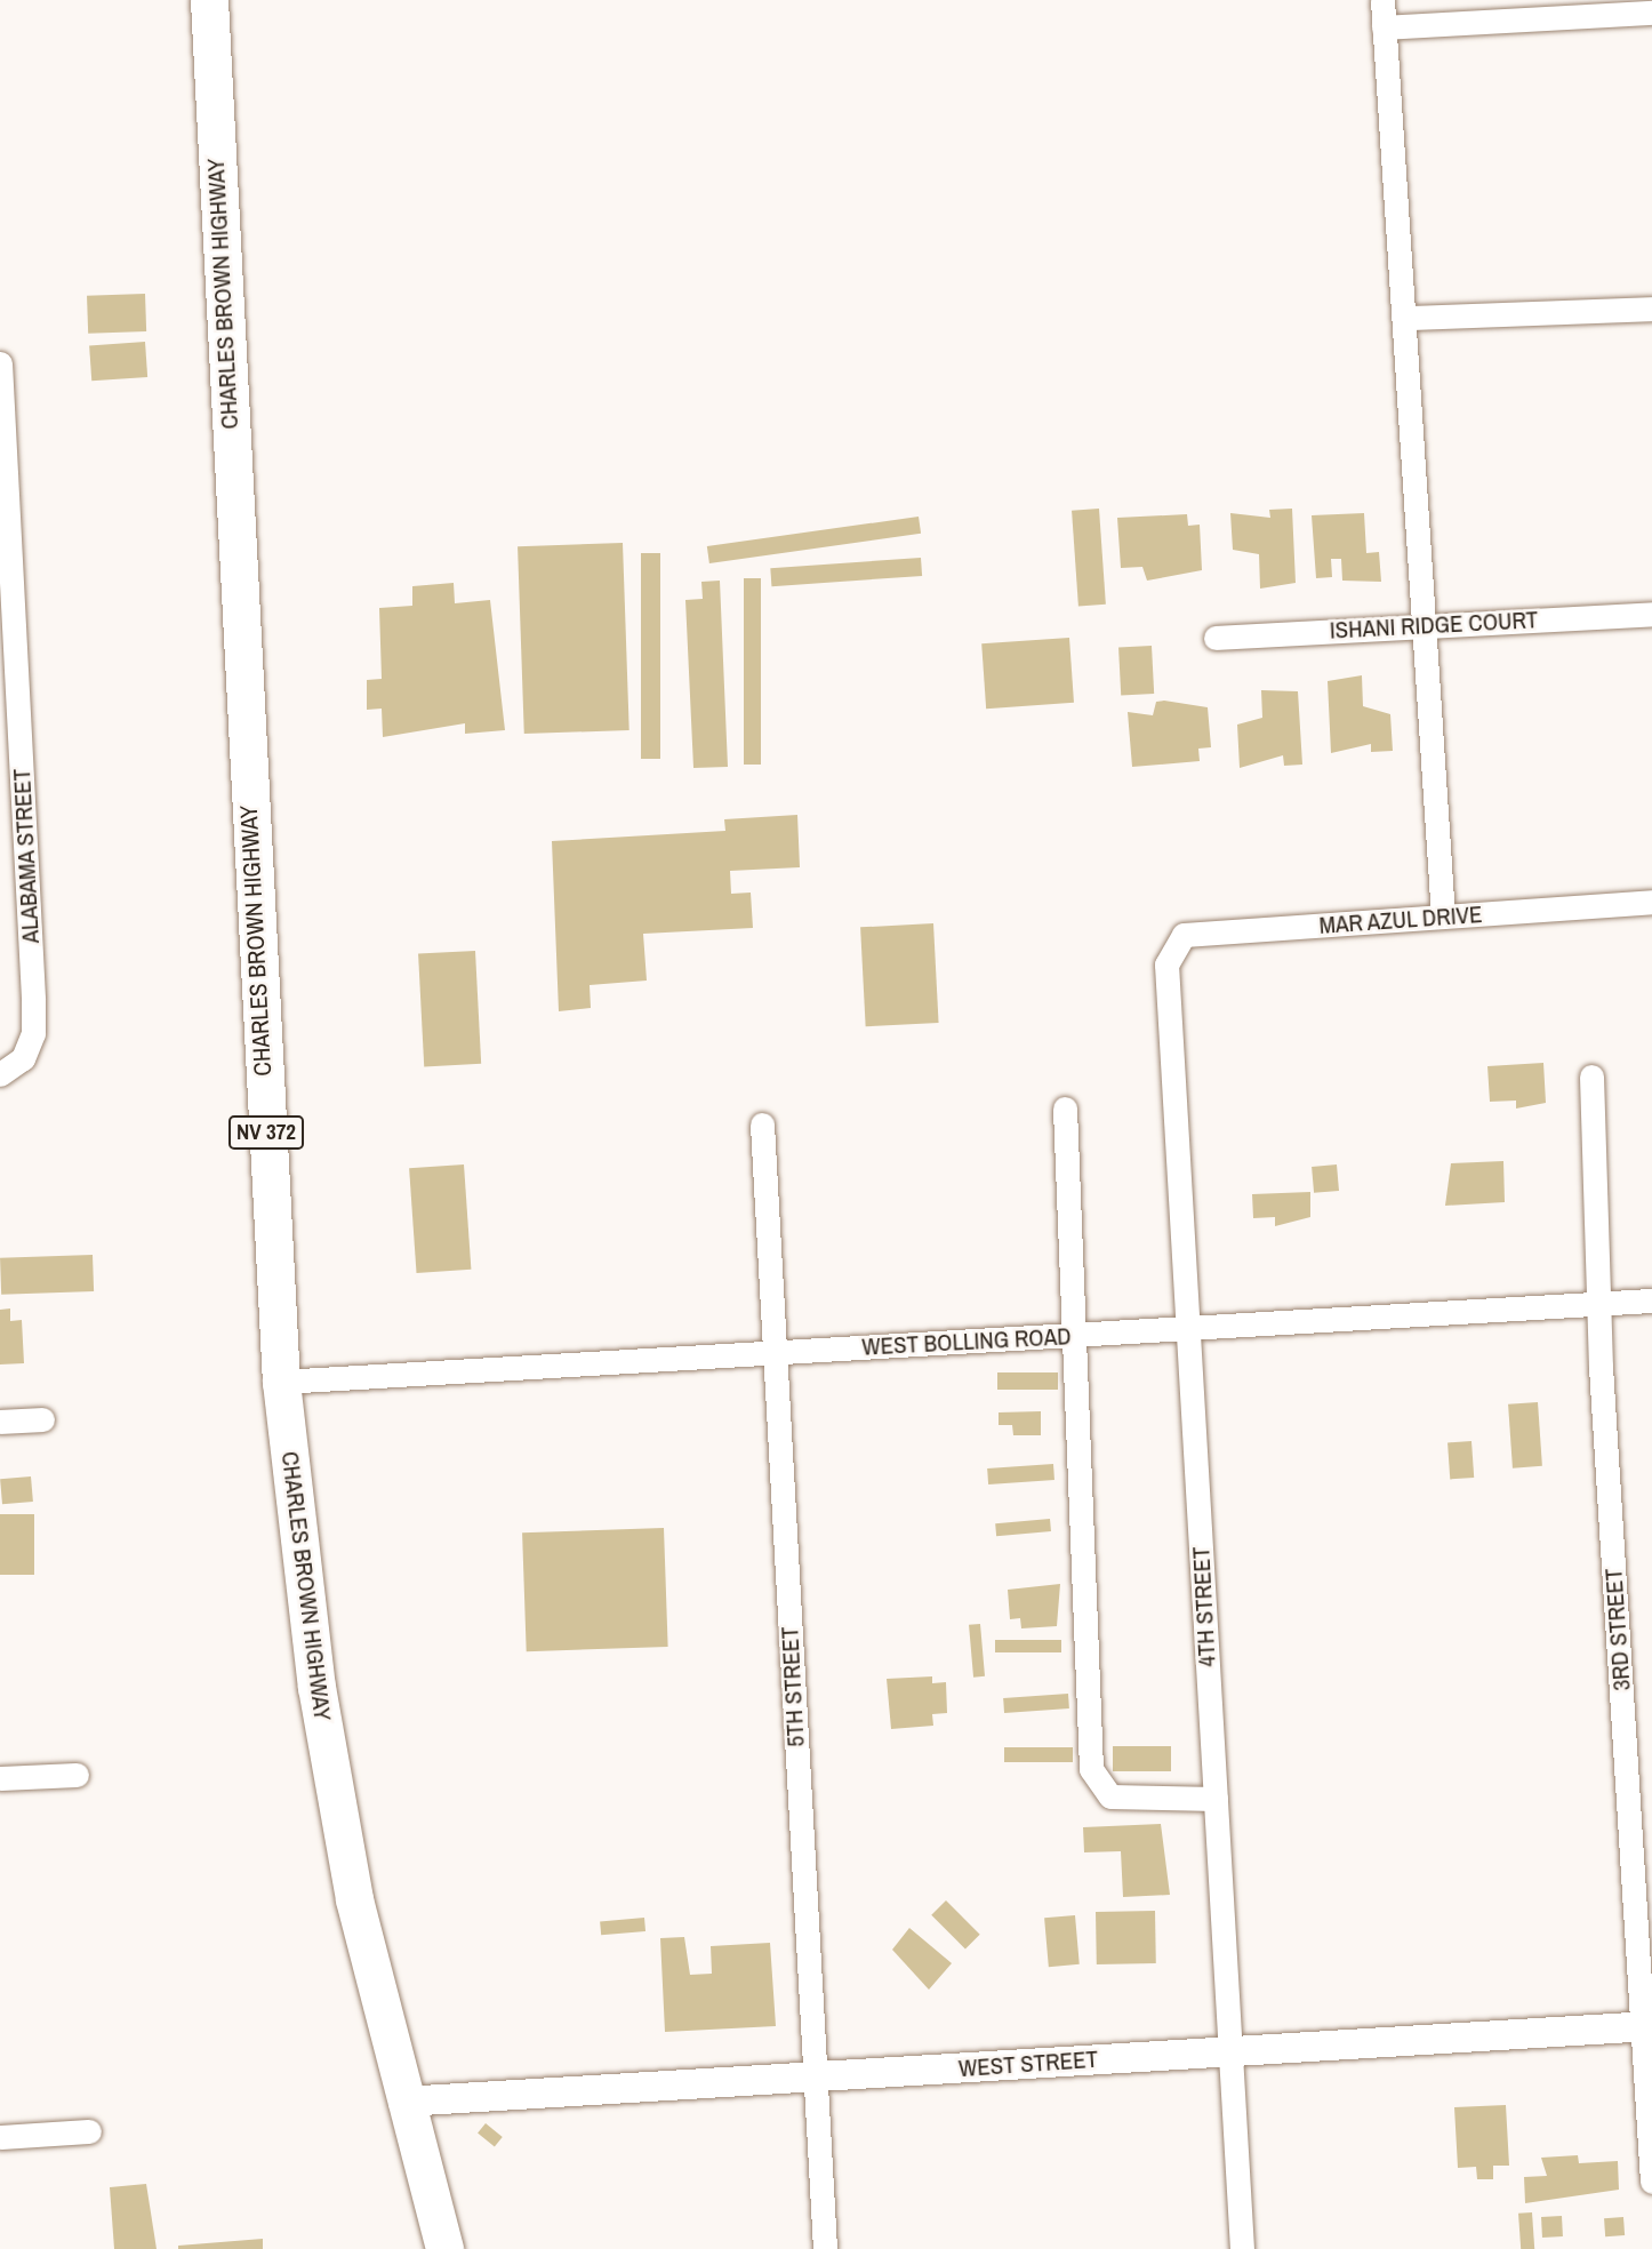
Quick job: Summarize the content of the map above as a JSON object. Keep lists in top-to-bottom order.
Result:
{
  "streets": {
    "main road": ["CHARLES BROWN HIGHWAY", "NV 372"],
    "street": [
      "ISHANI RIDGE COURT",
      "ALABAMA STREET",
      "MAR AZUL DRIVE",
      "WEST BOLLING ROAD",
      "4TH STREET",
      "3RD STREET",
      "5TH STREET",
      "WEST STREET"
    ]
  },
  "crossings": [
    ["CHARLES BROWN HIGHWAY", "WEST BOLLING ROAD"],
    ["CHARLES BROWN HIGHWAY", "WEST STREET"],
    ["MAR AZUL DRIVE", "4TH STREET"],
    ["WEST BOLLING ROAD", "4TH STREET"],
    ["WEST BOLLING ROAD", "3RD STREET"],
    ["WEST BOLLING ROAD", "5TH STREET"],
    ["4TH STREET", "WEST STREET"],
    ["3RD STREET", "WEST STREET"],
    ["5TH STREET", "WEST STREET"]
  ]
}
